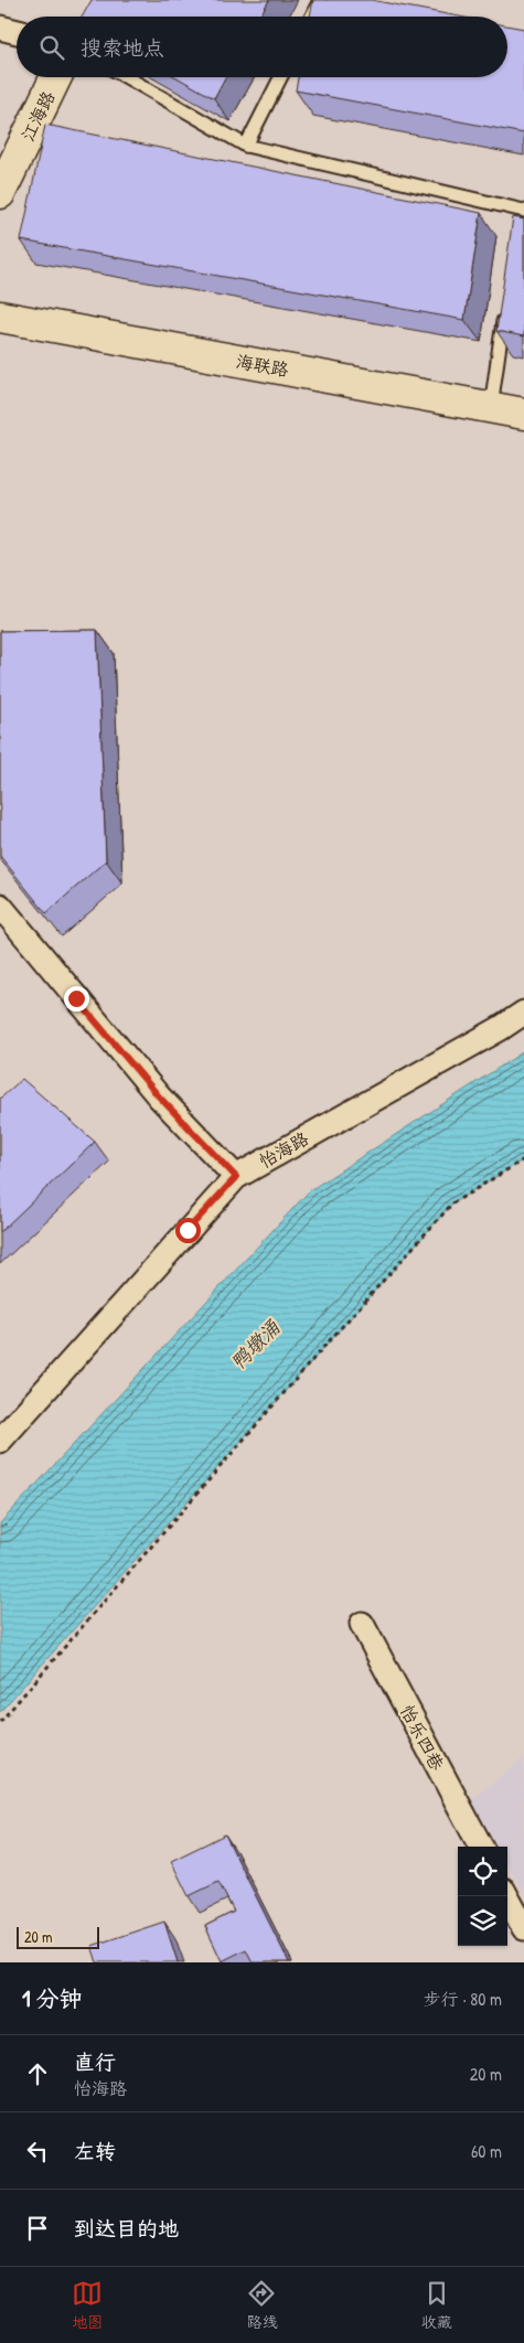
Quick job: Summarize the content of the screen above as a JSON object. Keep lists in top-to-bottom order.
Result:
{
  "streets": {
    "street": [
      "江海路",
      "海联路",
      "怡海路",
      "怡乐四巷"
    ]
  },
  "water": ["鸭墩涌"],
  "scale_bar": "20 m",
  "page": {
    "search": "搜索地点",
    "scale": "20 m",
    "heading": ["1 分钟", "步行 · 80 m"],
    "list": [
      ["直行", "怡海路", "20 m"],
      ["左转", "60 m"],
      "到达目的地"
    ],
    "nav": ["地图", "路线", "收藏"]
  }
}
